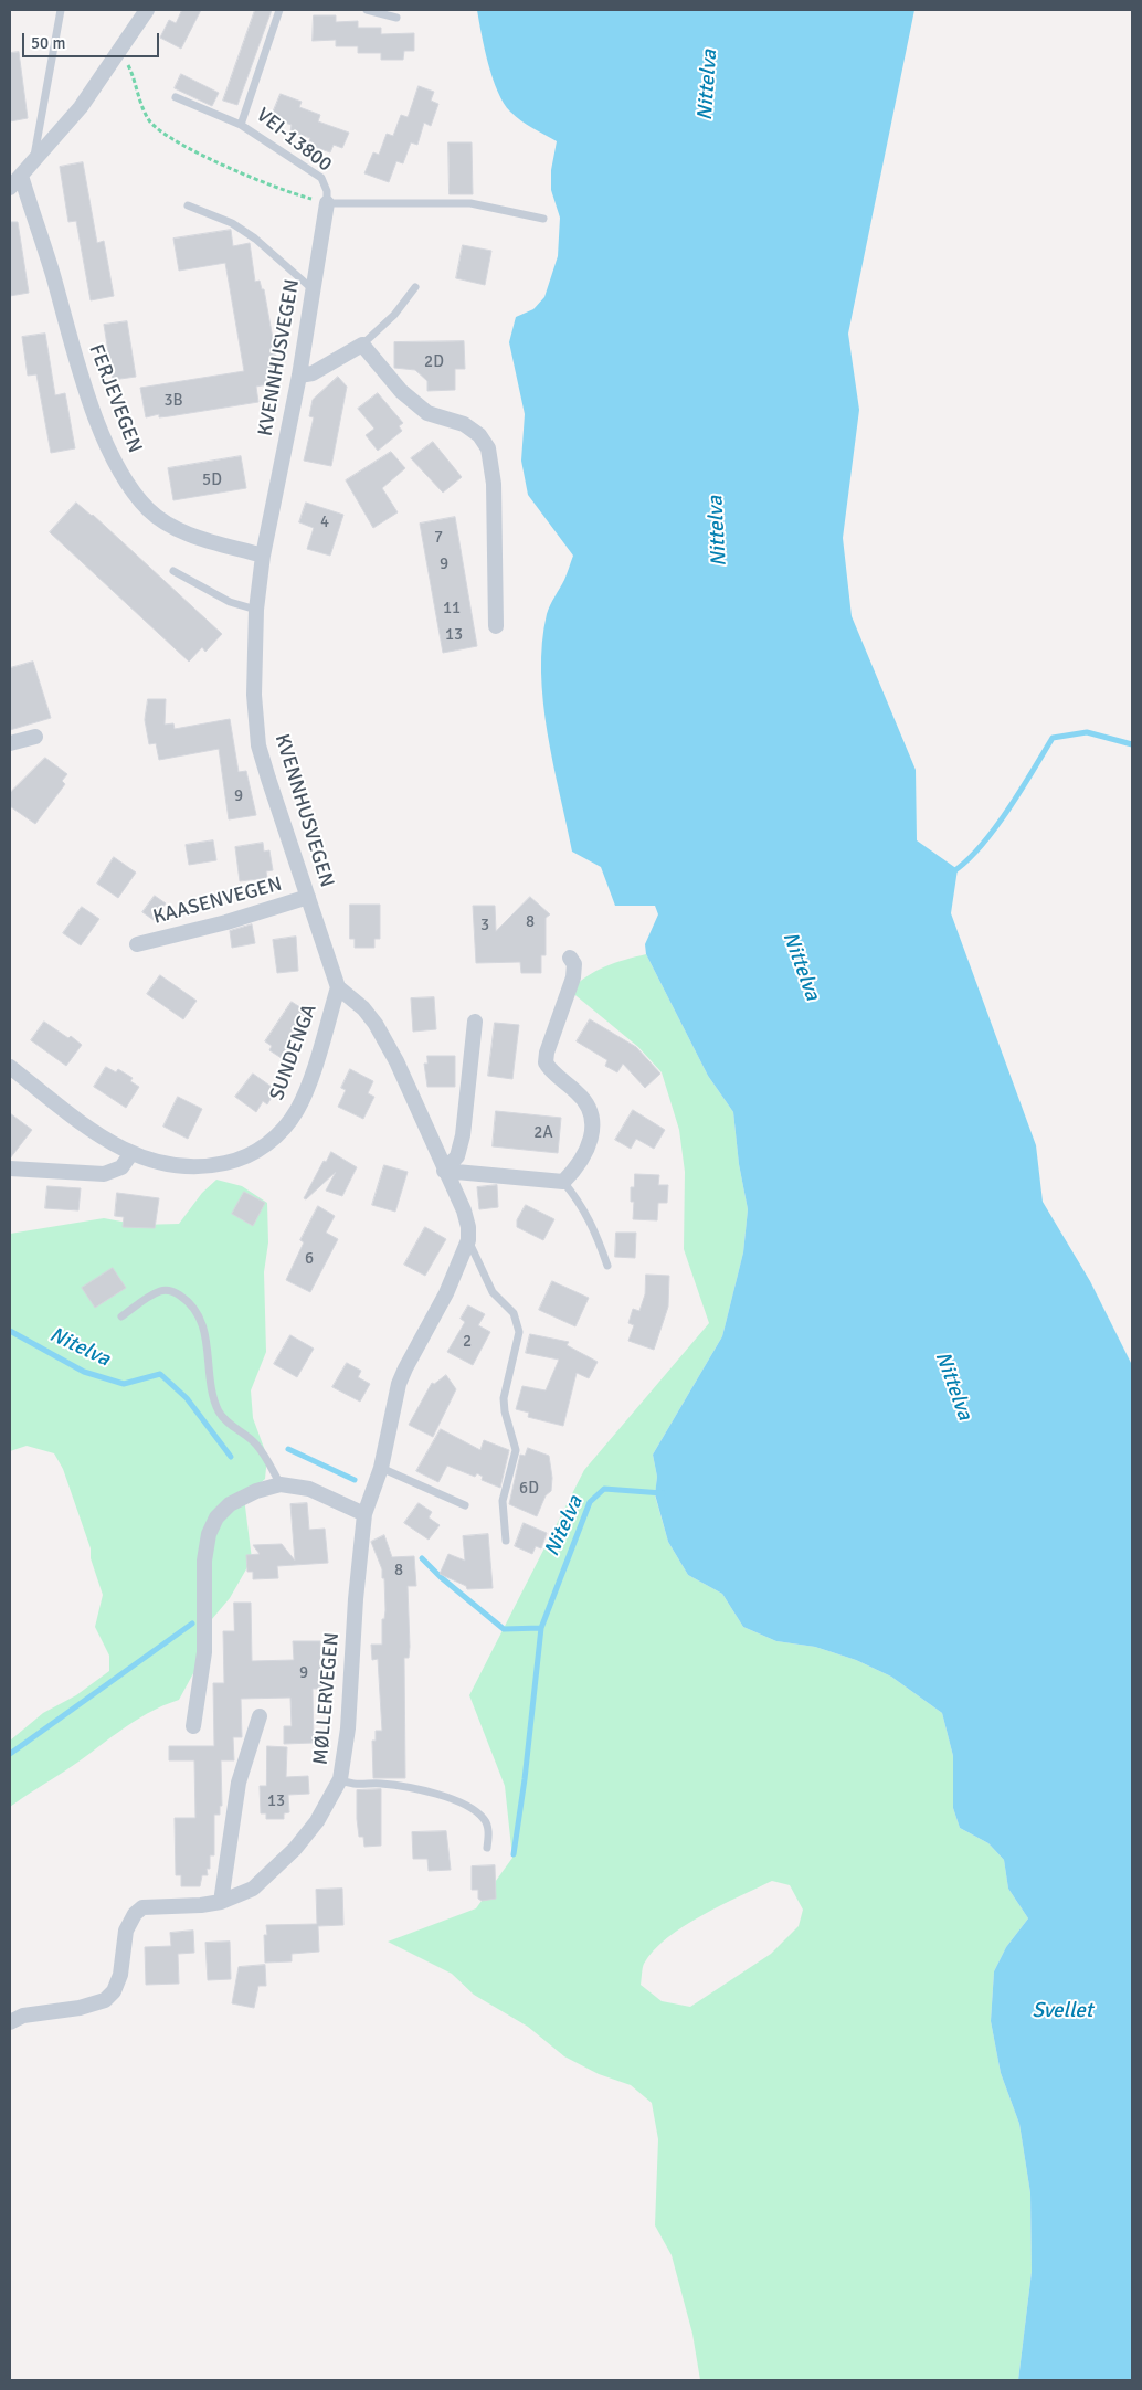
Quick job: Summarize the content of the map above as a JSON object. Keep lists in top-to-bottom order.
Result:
{
  "streets": {
    "street": [
      "KVENNHUSVEGEN",
      "FERJEVEGEN",
      "KAASENVEGEN",
      "SUNDENGA",
      "MØLLERVEGEN"
    ],
    "lane": ["VEI-13800"]
  },
  "crossings": [
    ["VEI-13800", "KVENNHUSVEGEN"],
    ["KVENNHUSVEGEN", "FERJEVEGEN"],
    ["KVENNHUSVEGEN", "KAASENVEGEN"],
    ["KVENNHUSVEGEN", "SUNDENGA"]
  ],
  "water": ["Nittelva", "Nitelva", "Svellet"],
  "house_numbers": [
    "2D",
    "3B",
    "5D",
    "4",
    "7",
    "9",
    "11",
    "13",
    "9",
    "8",
    "3",
    "2A",
    "6",
    "2",
    "6D",
    "8",
    "9",
    "13"
  ],
  "scale_bar": "50 m"
}
